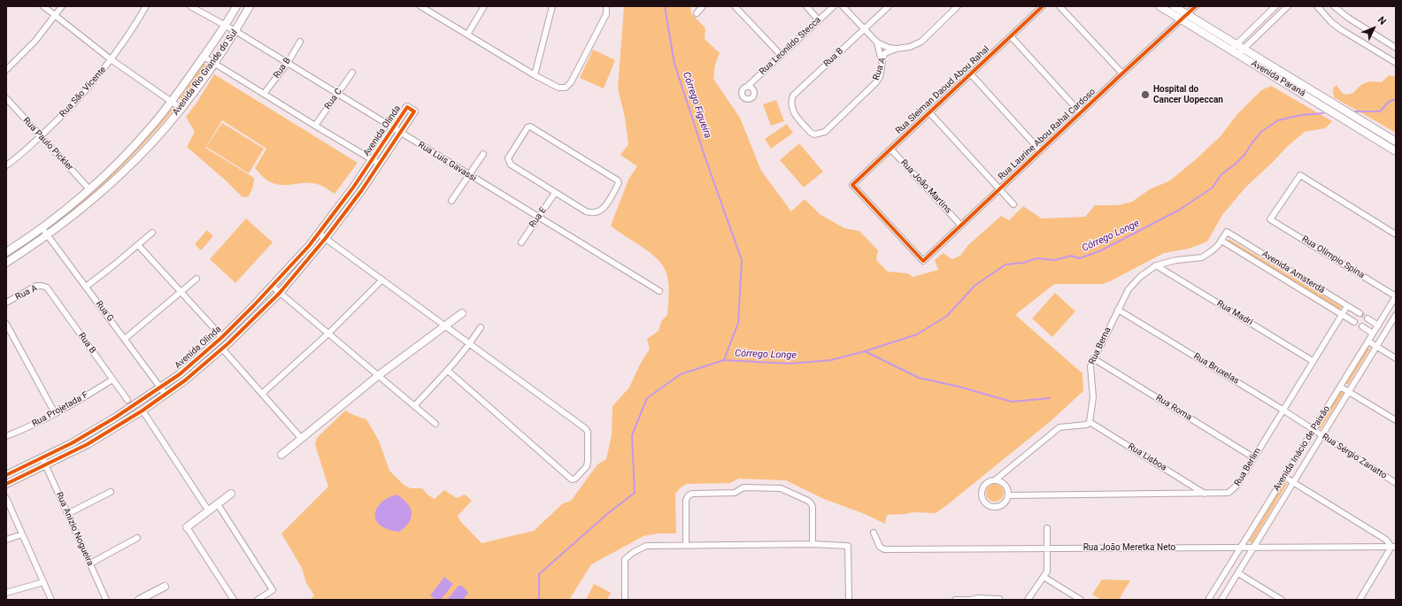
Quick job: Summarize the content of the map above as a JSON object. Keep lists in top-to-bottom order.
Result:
{
  "streets": {
    "street": [
      "Rua Leonildo Stecca",
      "Rua B",
      "Rua A",
      "Avenida Rio Grande do Sul",
      "Avenida Paraná",
      "Rua Sleiman Daoud Abou Rahal",
      "Rua São Vicente",
      "Rua C",
      "Avenida Olinda",
      "Rua Laurine Abou Rahal Cardoso",
      "Rua Paulo Pickler",
      "Rua Luis Gavassi",
      "Rua João Martins",
      "Rua E",
      "Rua Olímpio Spina",
      "Avenida Amsterdã",
      "Rua G",
      "Rua Madri",
      "Rua Berna",
      "Rua Bruxelas",
      "Rua Roma",
      "Rua Projetada F",
      "Avenida Inácio de Paixão",
      "Rua Sérgio Zanatto",
      "Rua Lisboa",
      "Rua Berlim",
      "Rua Anizio Nogueira",
      "Rua João Meretka Neto"
    ]
  },
  "crossings": [
    ["Rua B", "Rua A"],
    ["Rua B", "Rua Luis Gavassi"],
    ["Rua B", "Rua Projetada F"],
    ["Avenida Rio Grande do Sul", "Rua Paulo Pickler"],
    ["Avenida Rio Grande do Sul", "Rua Luis Gavassi"],
    ["Avenida Rio Grande do Sul", "Rua G"],
    ["Avenida Paraná", "Rua Laurine Abou Rahal Cardoso"],
    ["Rua Sleiman Daoud Abou Rahal", "Rua Laurine Abou Rahal Cardoso"],
    ["Rua Sleiman Daoud Abou Rahal", "Rua João Martins"],
    ["Rua São Vicente", "Rua Paulo Pickler"],
    ["Rua C", "Rua Luis Gavassi"],
    ["Avenida Olinda", "Rua Luis Gavassi"],
    ["Avenida Olinda", "Rua G"],
    ["Avenida Olinda", "Rua Anizio Nogueira"],
    ["Rua Laurine Abou Rahal Cardoso", "Rua João Martins"],
    ["Rua Luis Gavassi", "Rua E"],
    ["Rua Olímpio Spina", "Avenida Inácio de Paixão"],
    ["Avenida Amsterdã", "Rua Berna"],
    ["Avenida Amsterdã", "Rua Berlim"],
    ["Rua Madri", "Rua Berna"],
    ["Rua Madri", "Rua Berlim"],
    ["Rua Berna", "Rua Bruxelas"],
    ["Rua Berna", "Rua Roma"],
    ["Rua Berna", "Rua Lisboa"],
    ["Rua Bruxelas", "Avenida Inácio de Paixão"],
    ["Rua Bruxelas", "Rua Sérgio Zanatto"],
    ["Rua Bruxelas", "Rua Berlim"],
    ["Rua Roma", "Rua Berlim"],
    ["Avenida Inácio de Paixão", "Rua Sérgio Zanatto"],
    ["Avenida Inácio de Paixão", "Rua João Meretka Neto"],
    ["Rua Lisboa", "Rua Berlim"]
  ],
  "water": ["Córrego Figueira", "Córrego Longe"],
  "places": ["Hospital do Cancer Uopeccan"],
  "north": "top right"
}
